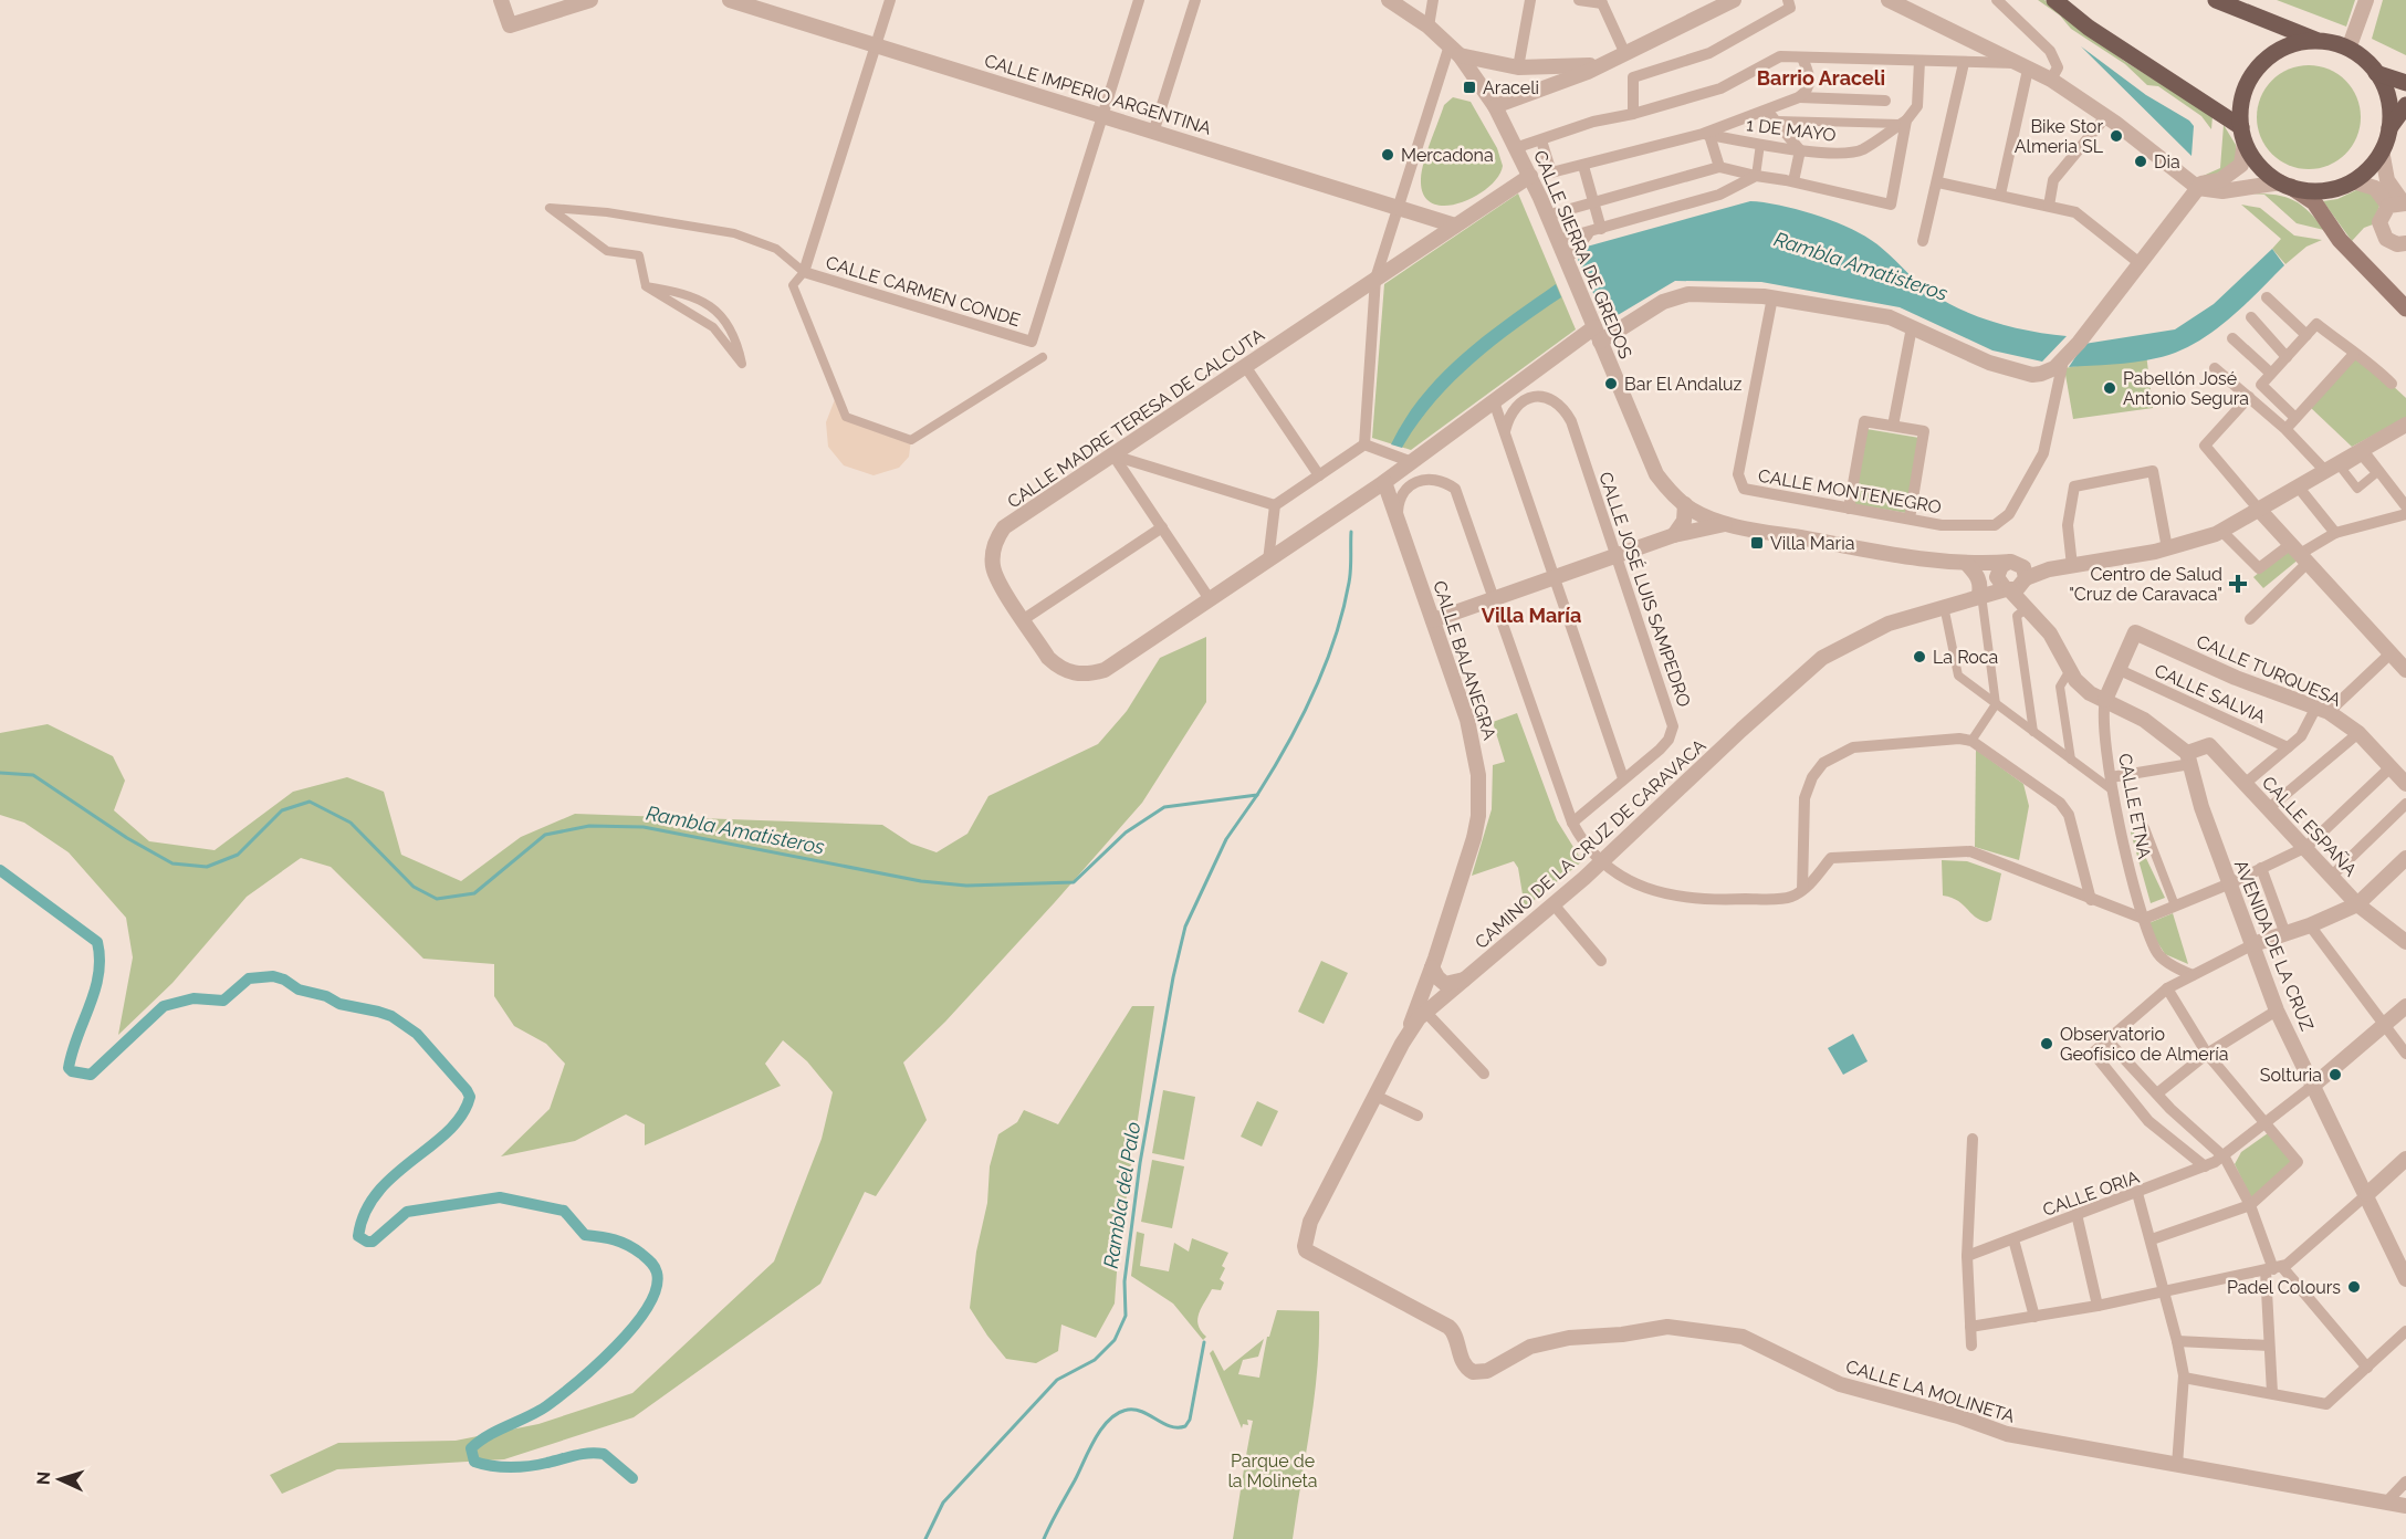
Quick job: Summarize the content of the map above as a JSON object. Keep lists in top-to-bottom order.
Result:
{
  "streets": {
    "street": [
      "CALLE IMPERIO ARGENTINA",
      "1 DE MAYO",
      "CALLE SIERRA DE GREDOS",
      "CALLE CARMEN CONDE",
      "CALLE MADRE TERESA DE CALCUTA",
      "CALLE MONTENEGRO",
      "CALLE JOSÉ LUIS SAMPEDRO",
      "CALLE BALANEGRA",
      "CALLE TURQUESA",
      "CALLE SALVIA",
      "CALLE ETNA",
      "CALLE ESPAÑA",
      "CAMINO DE LA CRUZ DE CARAVACA",
      "AVENIDA DE LA CRUZ",
      "CALLE ORIA",
      "CALLE LA MOLINETA"
    ]
  },
  "crossings": [
    ["CALLE IMPERIO ARGENTINA", "CALLE CARMEN CONDE"],
    ["CALLE IMPERIO ARGENTINA", "CALLE MADRE TERESA DE CALCUTA"],
    ["CALLE SIERRA DE GREDOS", "CALLE MADRE TERESA DE CALCUTA"],
    ["CALLE SIERRA DE GREDOS", "CAMINO DE LA CRUZ DE CARAVACA"],
    ["CALLE MADRE TERESA DE CALCUTA", "CALLE BALANEGRA"],
    ["CALLE BALANEGRA", "CAMINO DE LA CRUZ DE CARAVACA"],
    ["CALLE TURQUESA", "CALLE SALVIA"],
    ["CALLE ESPAÑA", "AVENIDA DE LA CRUZ"],
    ["CAMINO DE LA CRUZ DE CARAVACA", "CALLE LA MOLINETA"],
    ["AVENIDA DE LA CRUZ", "CALLE ORIA"]
  ],
  "districts": ["Barrio Araceli", "Villa María"],
  "water": ["Rambla Amatisteros", "Rambla del Palo"],
  "parks": ["Parque de la Molineta"],
  "places": {
    "transit": ["Araceli", "Villa Maria"],
    "other": [
      "Bike Stor Almeria SL",
      "Mercadona",
      "Dia",
      "Bar El Andaluz",
      "Pabellón José Antonio Segura",
      "La Roca",
      "Observatorio Geofísico de Almería",
      "Solturia",
      "Padel Colours"
    ],
    "health": ["Centro de Salud \"Cruz de Caravaca\""]
  },
  "north": "left"
}
